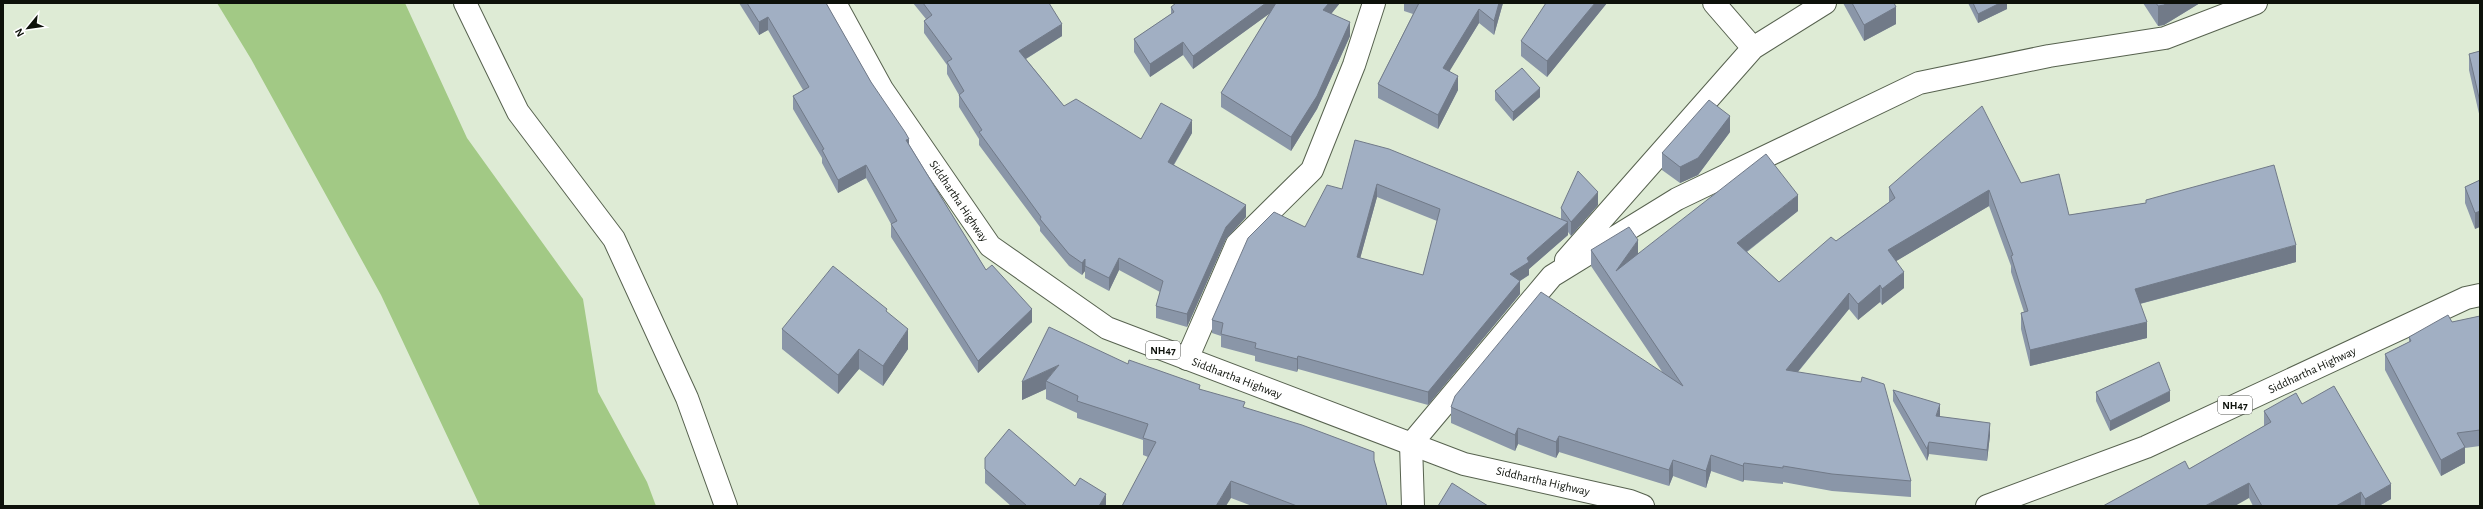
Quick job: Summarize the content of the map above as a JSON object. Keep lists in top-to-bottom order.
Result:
{
  "streets": {
    "main road": ["Siddhartha Highway", "NH47"]
  },
  "north": "bottom left"
}
